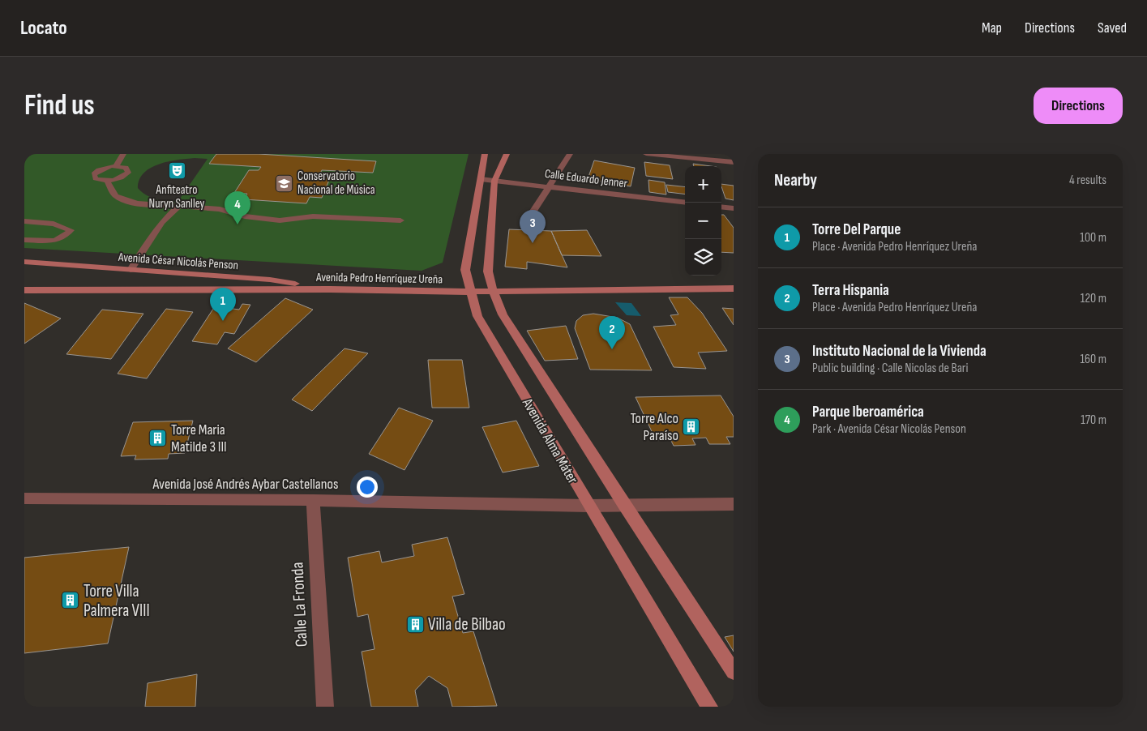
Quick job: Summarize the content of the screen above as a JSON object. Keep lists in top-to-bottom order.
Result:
{
  "streets": {
    "main road": ["Avenida César Nicolás Penson", "Avenida Pedro Henríquez Ureña", "Avenida Alma Máter"],
    "street": ["Calle Eduardo Jenner", "Avenida José Andrés Aybar Castellanos", "Calle La Fronda"]
  },
  "crossings": [
    ["Calle Eduardo Jenner", "Avenida Alma Máter"],
    ["Avenida César Nicolás Penson", "Avenida Pedro Henríquez Ureña"],
    ["Avenida Pedro Henríquez Ureña", "Avenida Alma Máter"],
    ["Avenida Alma Máter", "Avenida José Andrés Aybar Castellanos"],
    ["Avenida José Andrés Aybar Castellanos", "Calle La Fronda"]
  ],
  "places": {
    "theatre": ["Anfiteatro Nuryn Sanlley"],
    "school or university": ["Conservatorio Nacional de Música"],
    "building": [
      "Torre Alco Paraíso",
      "Torre Maria Matilde 3 III",
      "Torre Villa Palmera VIII",
      "Villa de Bilbao"
    ]
  },
  "page": {
    "header": "Locato",
    "nav": ["Map", "Directions", "Saved"],
    "buttons": "Directions",
    "title": "Find us",
    "heading": ["Nearby", "4 results"],
    "map_buttons": ["+", "−"],
    "pins": [
      "4",
      "3",
      "1",
      "2"
    ],
    "list": [
      {
        "mark": "1",
        "name": "Torre Del Parque",
        "note": "Place · Avenida Pedro Henríquez Ureña",
        "value": "100 m"
      },
      {
        "mark": "2",
        "name": "Terra Hispania",
        "note": "Place · Avenida Pedro Henríquez Ureña",
        "value": "120 m"
      },
      {
        "mark": "3",
        "name": "Instituto Nacional de la Vivienda",
        "note": "Public building · Calle Nicolas de Bari",
        "value": "160 m"
      },
      {
        "mark": "4",
        "name": "Parque Iberoamérica",
        "note": "Park · Avenida César Nicolás Penson",
        "value": "170 m"
      }
    ]
  }
}
